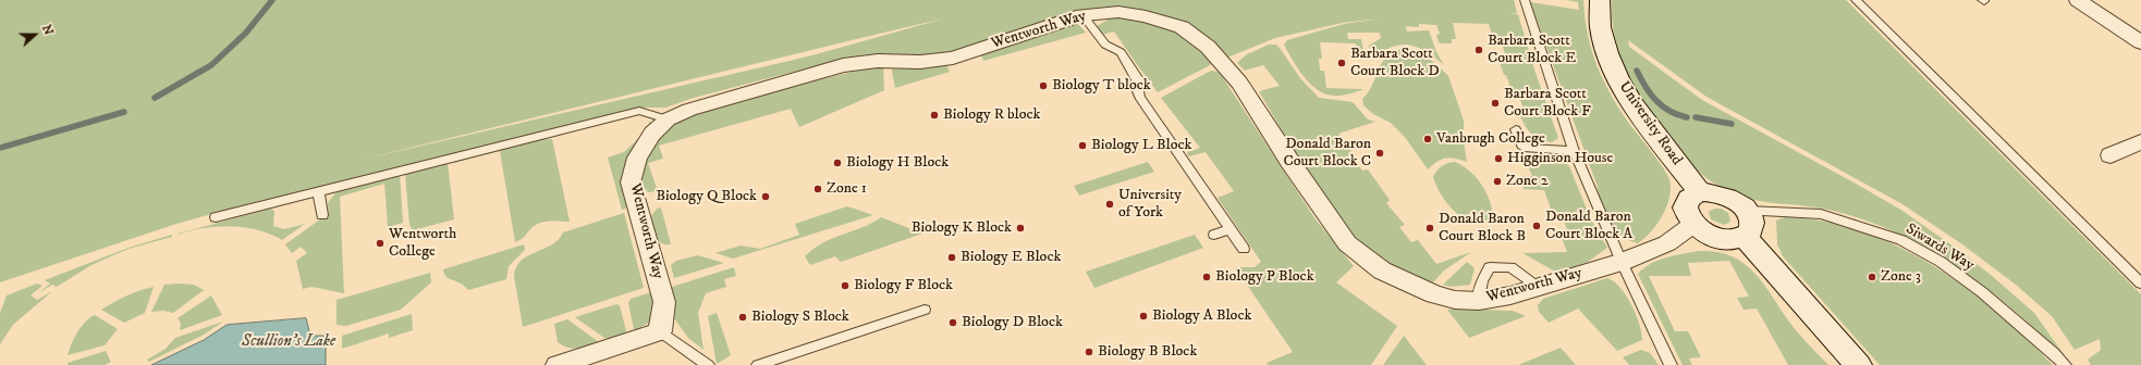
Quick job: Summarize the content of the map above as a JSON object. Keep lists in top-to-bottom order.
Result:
{
  "streets": {
    "street": ["Wentworth Way", "University Road"],
    "lane": ["Siwards Way"]
  },
  "crossings": [
    ["Wentworth Way", "University Road"],
    ["Wentworth Way", "Siwards Way"],
    ["University Road", "Siwards Way"]
  ],
  "water": ["Scullion's Lake"],
  "places": [
    "Barbara Scott Court Block E",
    "Barbara Scott Court Block D",
    "Biology T block",
    "Barbara Scott Court Block F",
    "Biology R block",
    "Vanbrugh College",
    "Biology L Block",
    "Donald Baron Court Block C",
    "Higginson House",
    "Biology H Block",
    "Zone 2",
    "Zone 1",
    "Biology Q Block",
    "University of York",
    "Donald Baron Court Block A",
    "Biology K Block",
    "Donald Baron Court Block B",
    "Wentworth College",
    "Biology E Block",
    "Biology P Block",
    "Zone 3",
    "Biology F Block",
    "Biology A Block",
    "Biology S Block",
    "Biology D Block",
    "Biology B Block"
  ],
  "north": "right"
}
